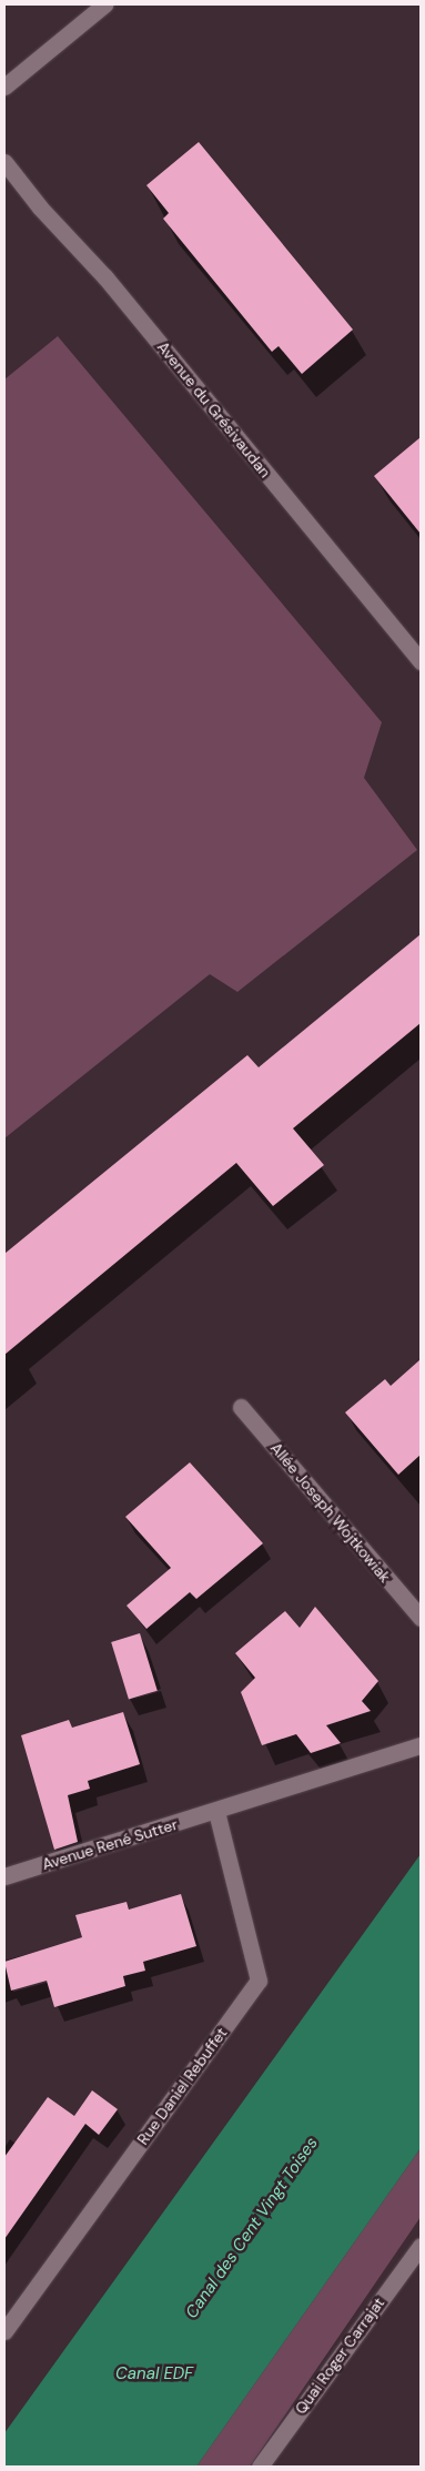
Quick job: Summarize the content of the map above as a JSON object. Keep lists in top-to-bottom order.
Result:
{
  "streets": {
    "street": [
      "Avenue du Grésivaudan",
      "Allée Joseph Wojtkowiak",
      "Avenue René Sutter",
      "Rue Daniel Rebuffet",
      "Quai Roger Carrajat"
    ]
  },
  "crossings": [
    ["Avenue René Sutter", "Rue Daniel Rebuffet"]
  ],
  "water": ["Canal des Cent Vingt Toises", "Canal EDF"]
}
